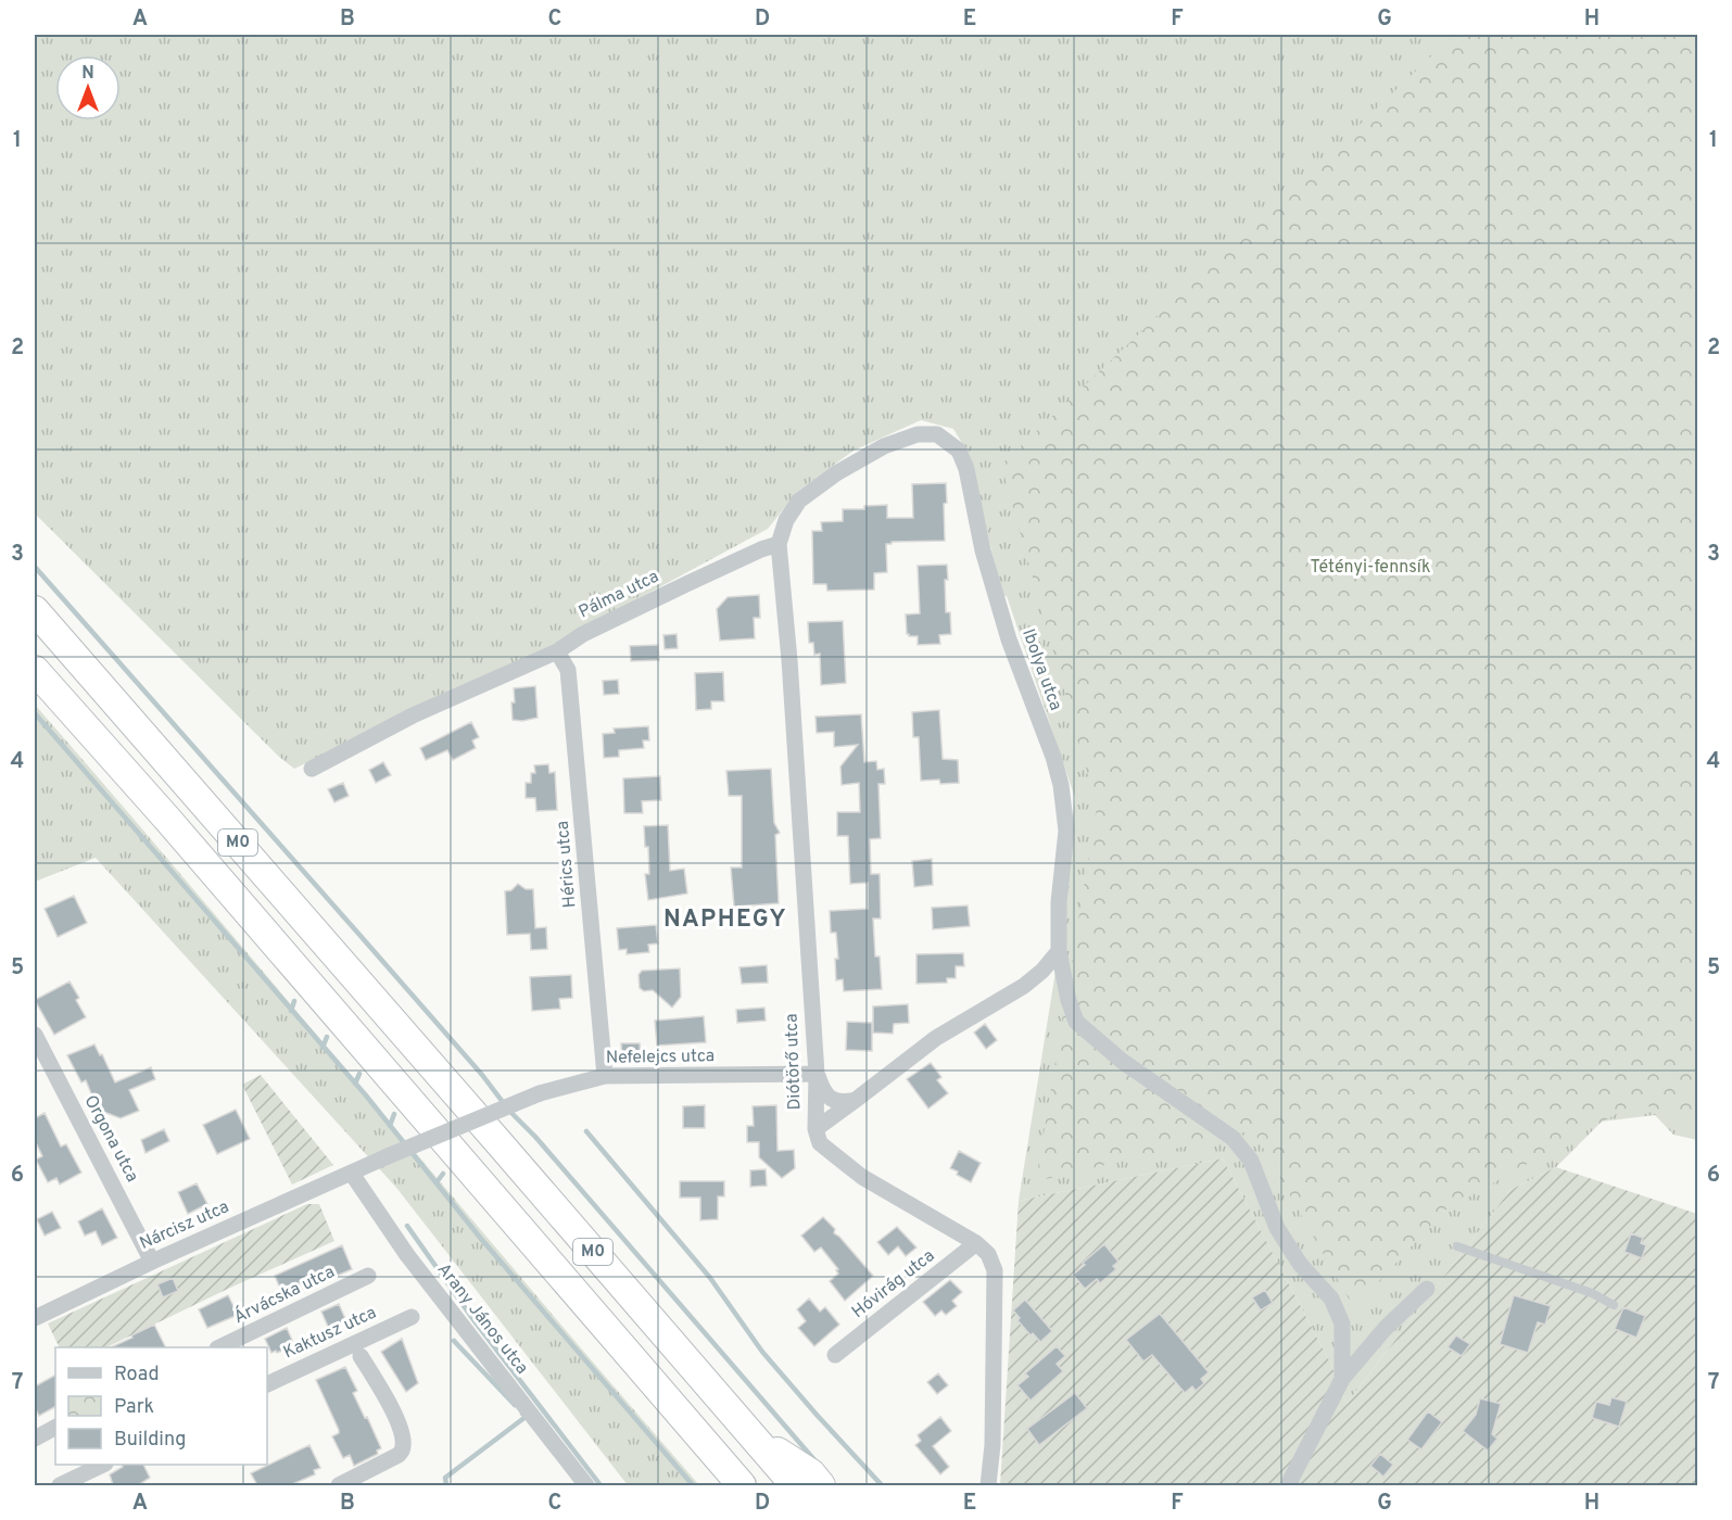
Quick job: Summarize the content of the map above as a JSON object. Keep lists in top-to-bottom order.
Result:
{
  "streets": {
    "highway": ["M0"],
    "street": [
      "Pálma utca",
      "Ibolya utca",
      "Hérics utca",
      "Nefelejcs utca",
      "Diótörő utca",
      "Orgona utca",
      "Nárcisz utca",
      "Hóvirág utca",
      "Árvácska utca",
      "Arany János utca",
      "Kaktusz utca"
    ]
  },
  "crossings": [
    ["Pálma utca", "Ibolya utca"],
    ["Pálma utca", "Hérics utca"],
    ["Pálma utca", "Diótörő utca"],
    ["Ibolya utca", "Diótörő utca"],
    ["Hérics utca", "Nefelejcs utca"],
    ["Nefelejcs utca", "Diótörő utca"],
    ["Nefelejcs utca", "Nárcisz utca"],
    ["Nefelejcs utca", "Arany János utca"],
    ["Diótörő utca", "Hóvirág utca"],
    ["Orgona utca", "Nárcisz utca"],
    ["Nárcisz utca", "Arany János utca"]
  ],
  "districts": ["NAPHEGY"],
  "parks": ["Tétényi-fennsík"],
  "legend": ["Road", "Park", "Building"],
  "north": "top",
  "grid": {
    "columns": [
      "A",
      "B",
      "C",
      "D",
      "E",
      "F",
      "G",
      "H"
    ],
    "rows": [
      "1",
      "2",
      "3",
      "4",
      "5",
      "6",
      "7"
    ]
  }
}
